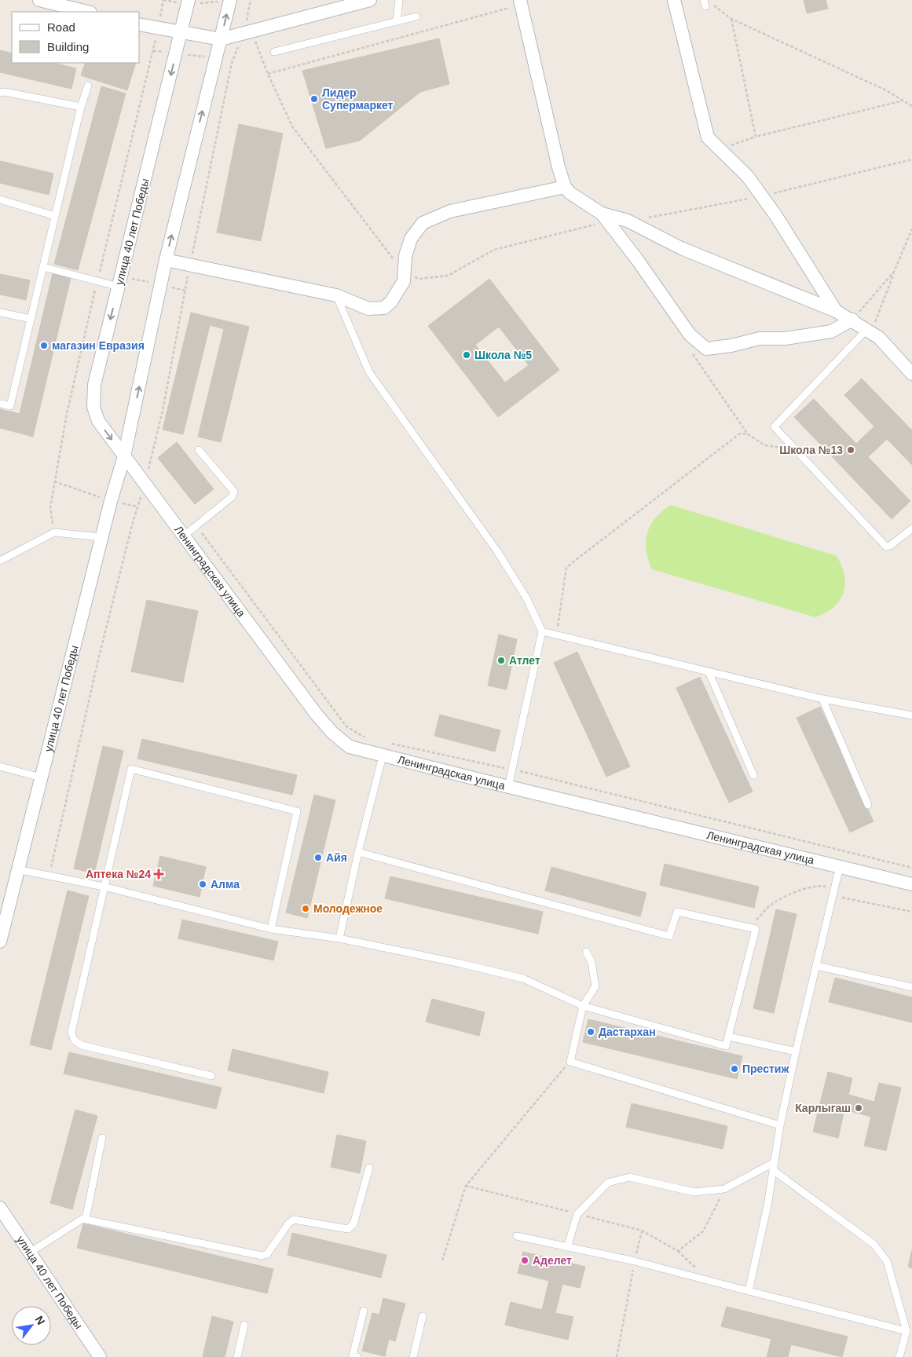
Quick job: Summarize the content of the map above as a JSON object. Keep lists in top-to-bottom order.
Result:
{
  "streets": {
    "street": ["улица 40 лет Победы", "Ленинградская улица"]
  },
  "crossings": [
    ["улица 40 лет Победы", "Ленинградская улица"]
  ],
  "places": {
    "other": [
      "Лидер Супермаркет",
      "магазин Евразия",
      "Школа №5",
      "Школа №13",
      "Атлет",
      "Айя",
      "Алма",
      "Молодежное",
      "Дастархан",
      "Престиж",
      "Карлыгаш",
      "Аделет"
    ],
    "health": ["Аптека №24"]
  },
  "legend": ["Road", "Building"],
  "north": "top right"
}
